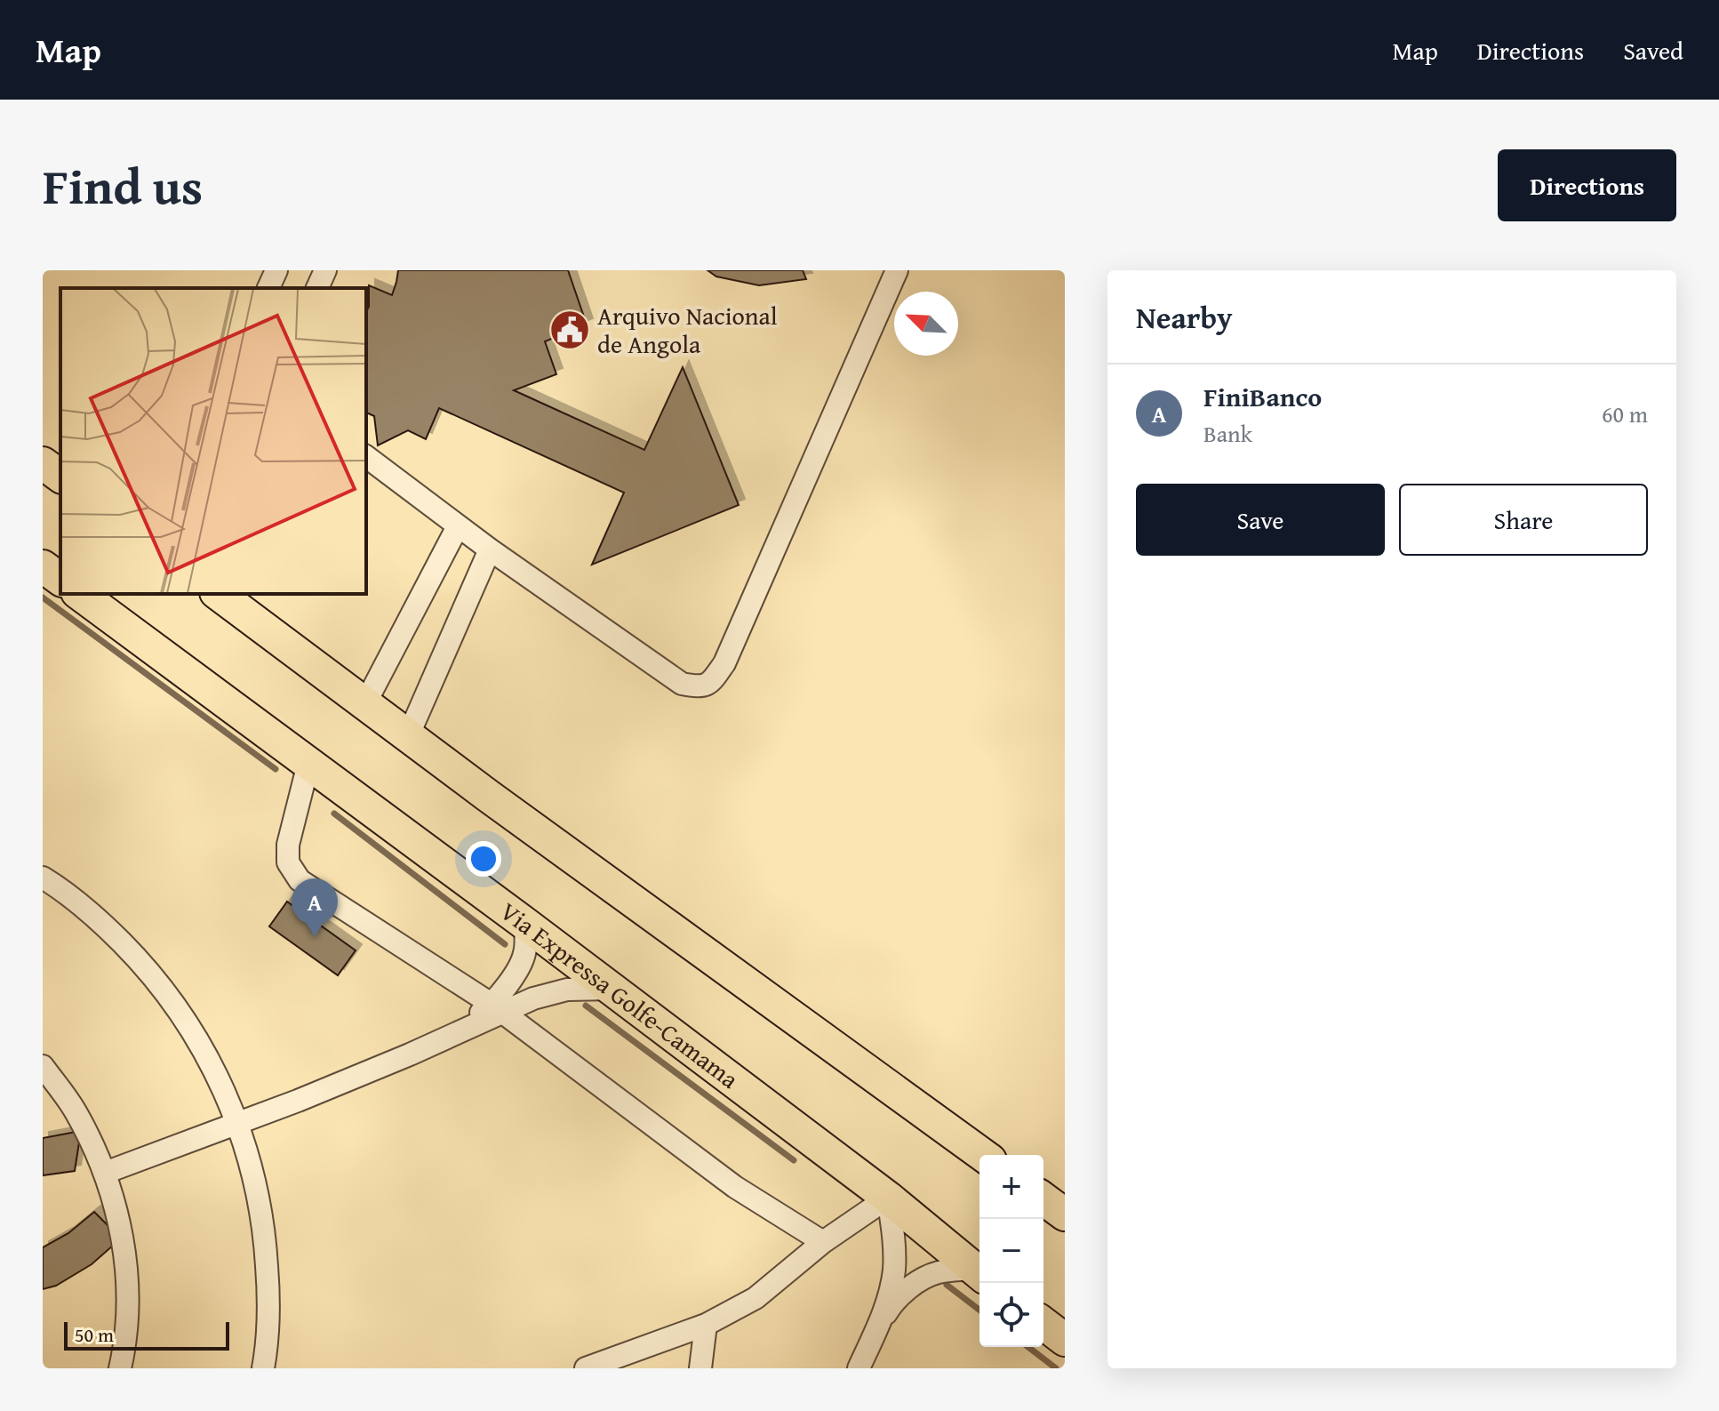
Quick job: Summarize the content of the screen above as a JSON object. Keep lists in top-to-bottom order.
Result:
{
  "streets": {
    "highway": ["Via Expressa Golfe-Camama"]
  },
  "places": {
    "public building": ["Arquivo Nacional de Angola"]
  },
  "scale_bar": "50 m",
  "north": "top left",
  "page": {
    "header": "Map",
    "nav": ["Map", "Directions", "Saved"],
    "title": "Find us",
    "buttons": [
      "Directions",
      ["Save", "Share"]
    ],
    "heading": "Nearby",
    "list": [
      {
        "mark": "A",
        "name": "FiniBanco",
        "note": "Bank",
        "value": "60 m"
      }
    ],
    "pins": "A",
    "map_buttons": ["+", "−"],
    "scale": "50 m"
  }
}
